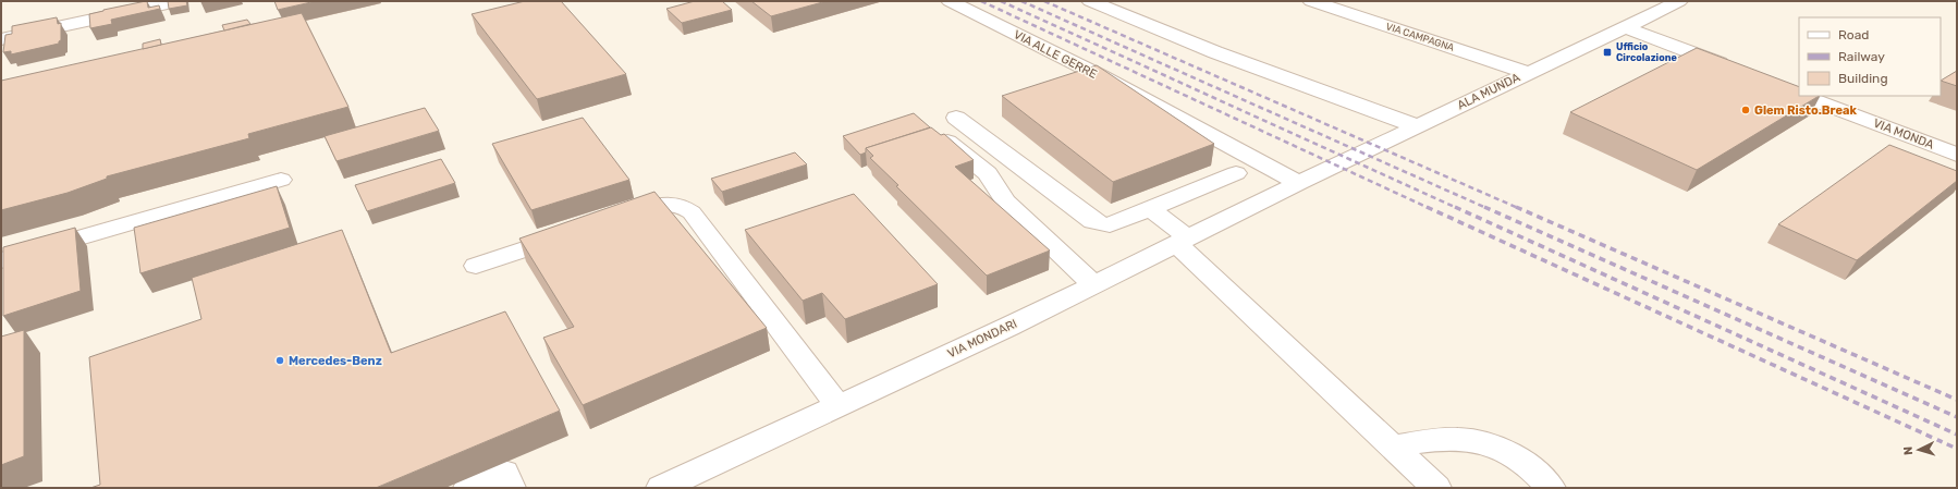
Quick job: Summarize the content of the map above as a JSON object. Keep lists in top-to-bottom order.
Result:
{
  "streets": {
    "street": [
      "VIA CAMPAGNA",
      "VIA ALLE GERRE",
      "ALA MUNDA",
      "VIA MONDA",
      "VIA MONDARI"
    ]
  },
  "crossings": [
    ["VIA CAMPAGNA", "ALA MUNDA"],
    ["VIA ALLE GERRE", "ALA MUNDA"],
    ["VIA ALLE GERRE", "VIA MONDARI"],
    ["ALA MUNDA", "VIA MONDARI"]
  ],
  "places": {
    "transit": ["Ufficio Circolazione"],
    "other": ["Glem Risto.Break", "Mercedes-Benz"]
  },
  "legend": ["Road", "Railway", "Building"],
  "north": "left"
}
